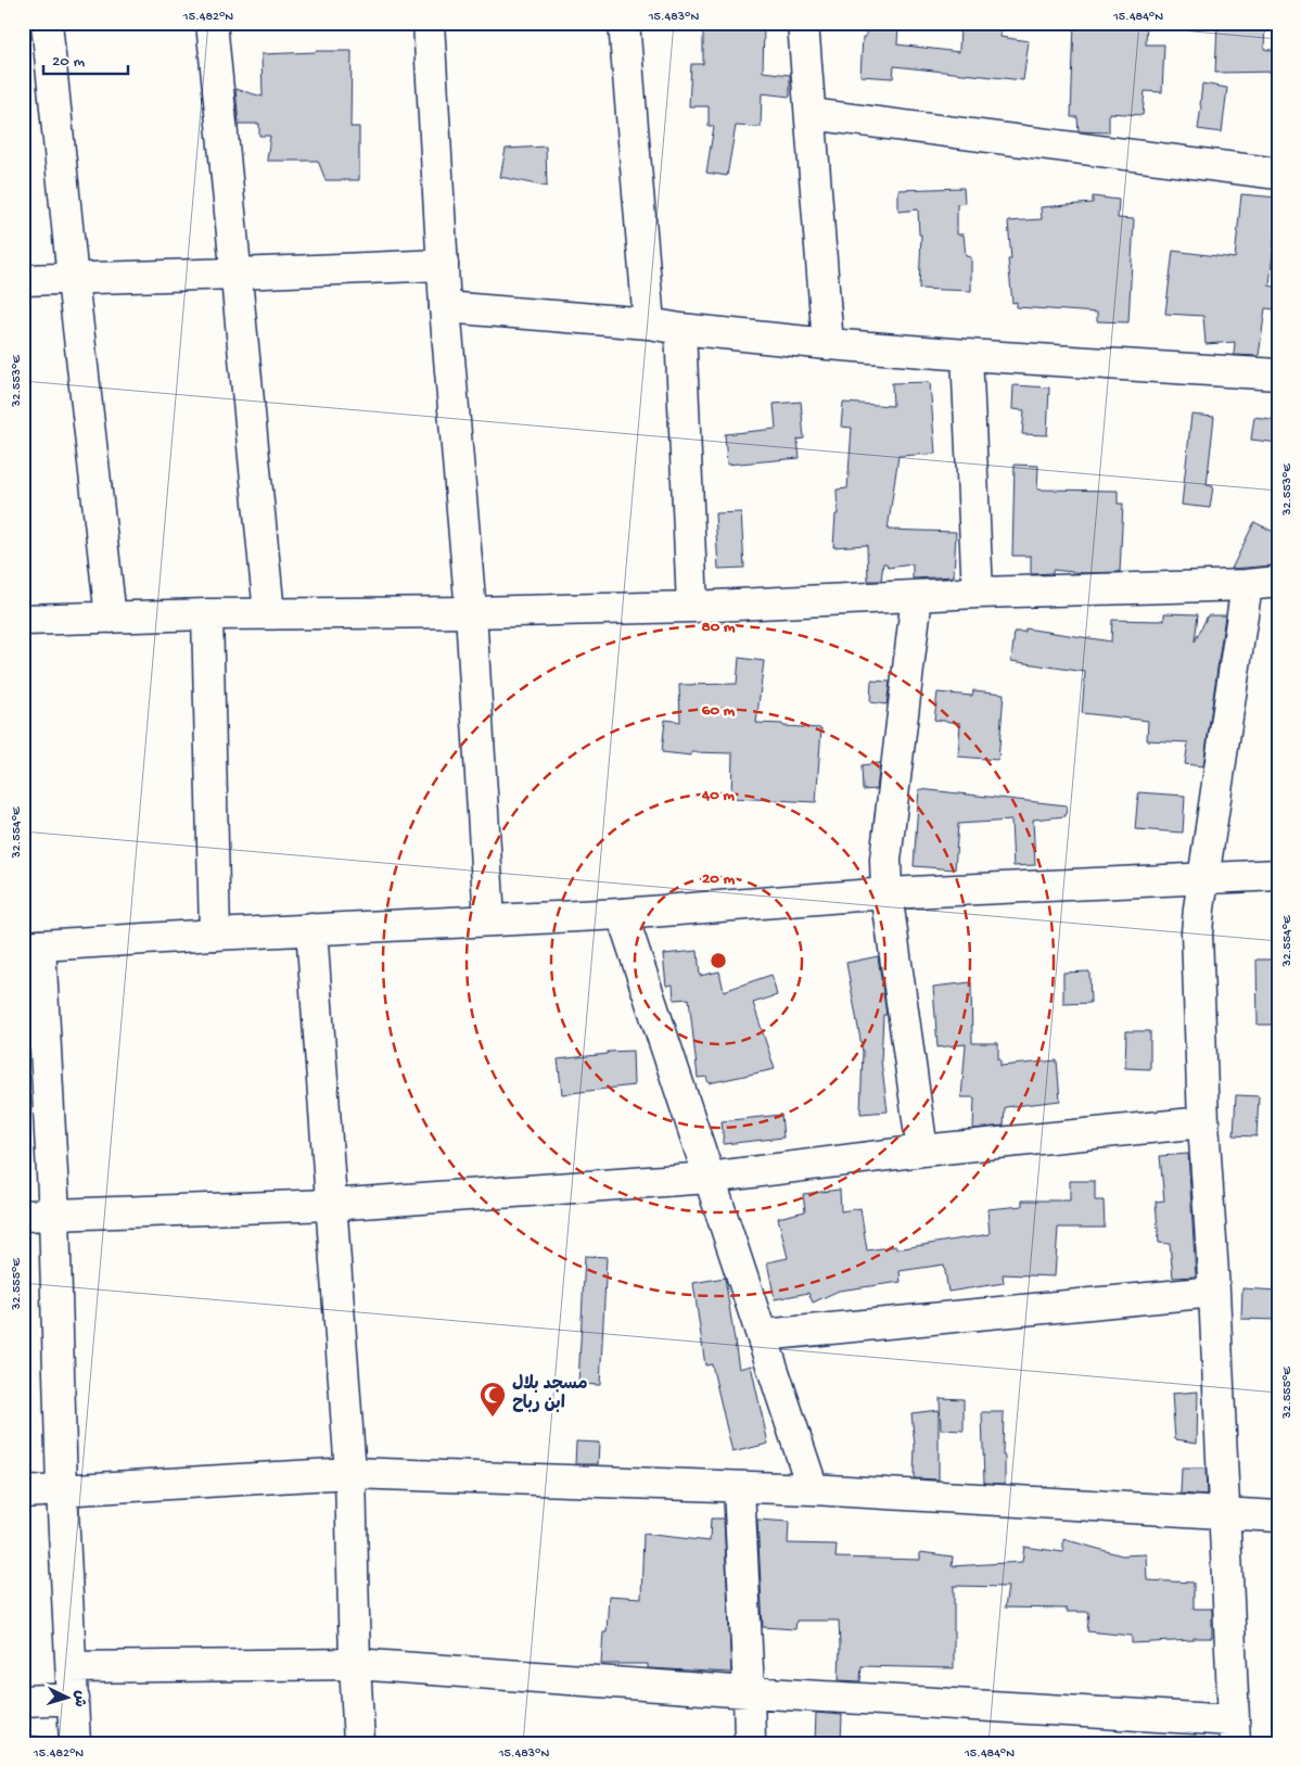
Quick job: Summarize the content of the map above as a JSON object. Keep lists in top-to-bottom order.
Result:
{
  "places": {
    "mosque": ["مسجد بلال ابن رباح"]
  },
  "scale_bar": "20 m",
  "north": "right",
  "coordinates": [
    "15.482°N",
    "15.483°N",
    "15.484°N",
    "32.553°E",
    "32.554°E",
    "32.555°E"
  ],
  "rings": [
    "80 m",
    "60 m",
    "40 m",
    "20 m"
  ]
}
